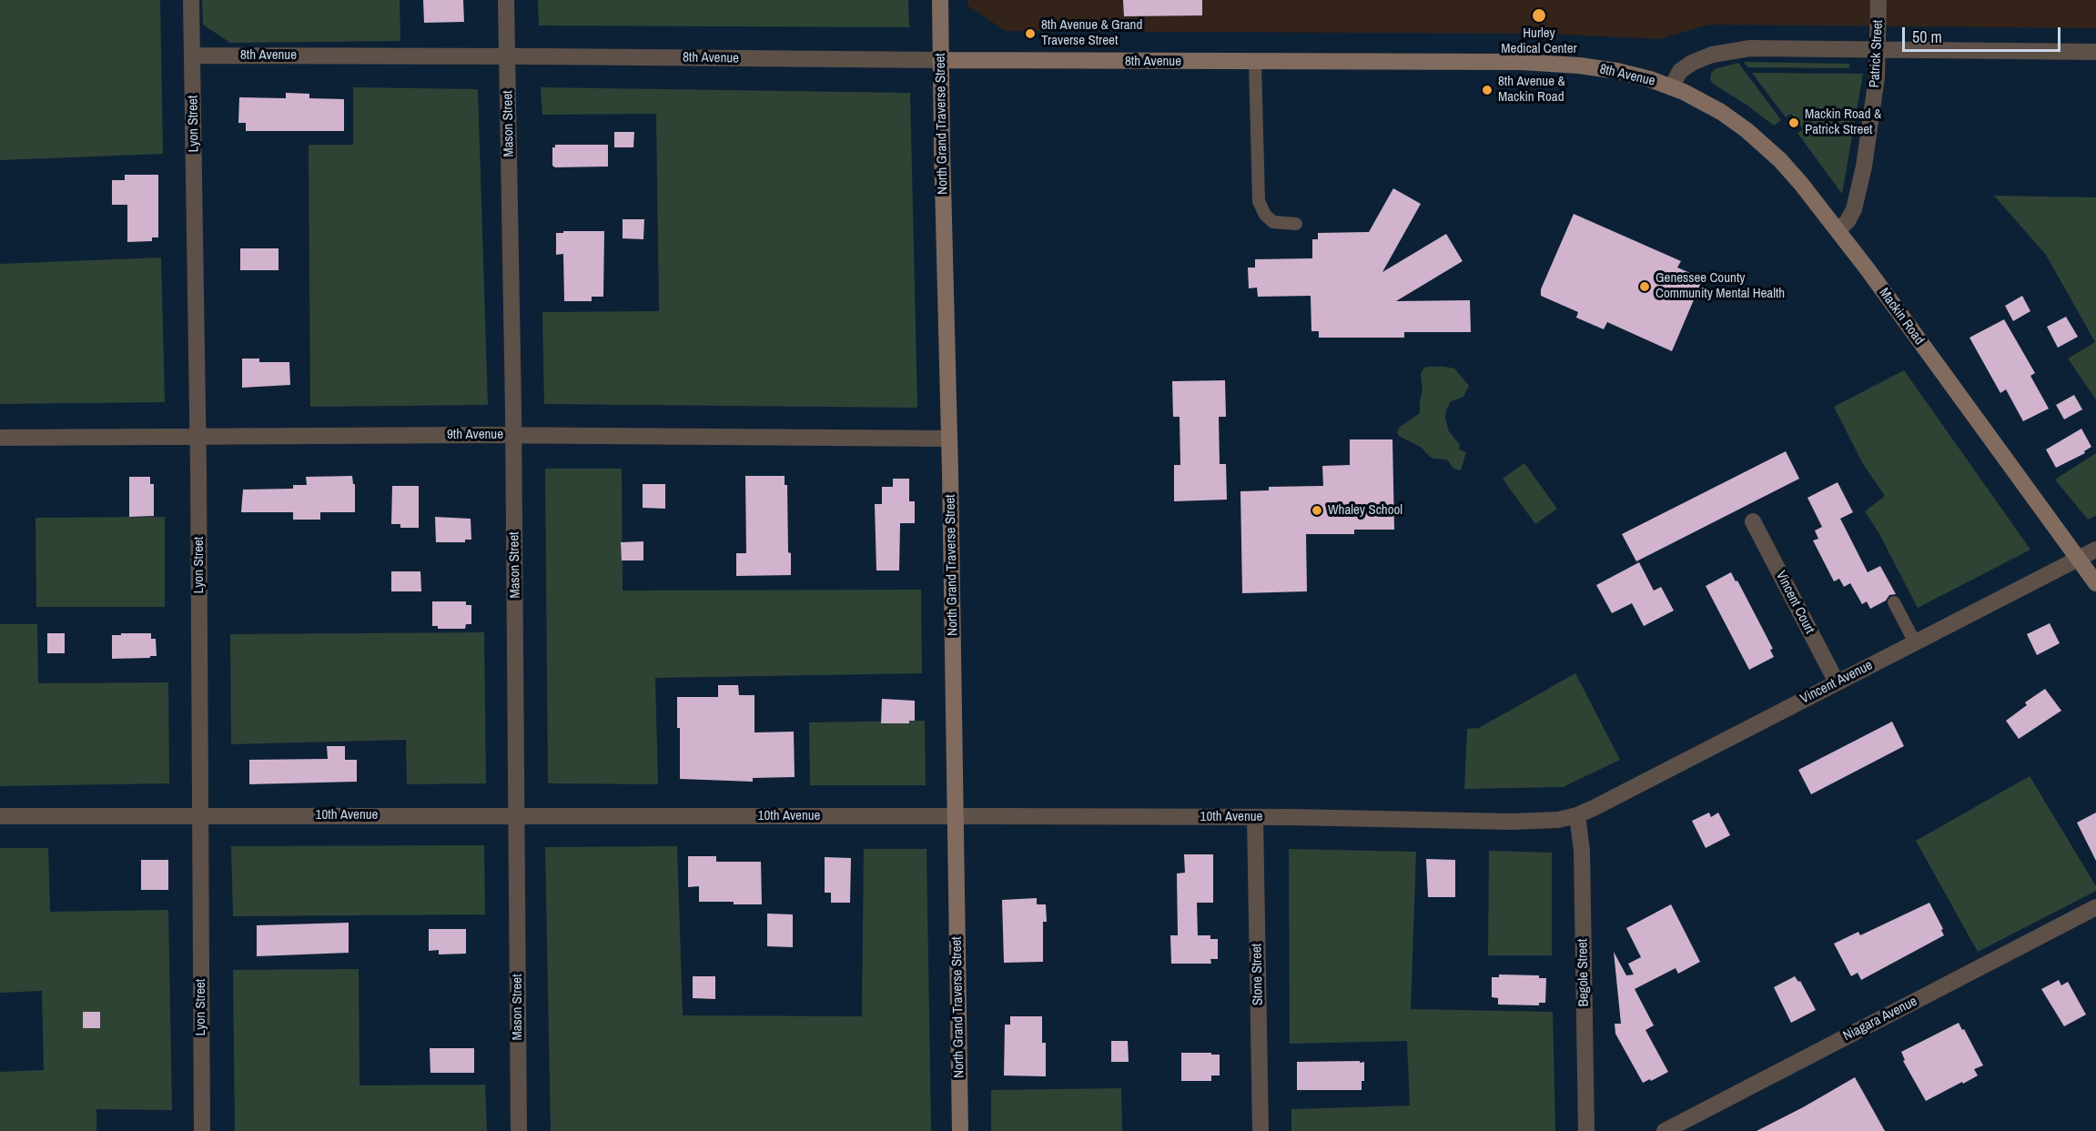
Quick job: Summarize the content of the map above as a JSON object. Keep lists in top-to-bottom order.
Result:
{
  "streets": {
    "street": [
      "Patrick Street",
      "8th Avenue",
      "Lyon Street",
      "Mason Street",
      "North Grand Traverse Street",
      "Mackin Road",
      "9th Avenue",
      "Vincent Court",
      "Vincent Avenue",
      "10th Avenue",
      "Begole Street",
      "Stone Street",
      "Niagara Avenue"
    ]
  },
  "crossings": [
    ["Patrick Street", "8th Avenue"],
    ["Patrick Street", "Mackin Road"],
    ["8th Avenue", "Lyon Street"],
    ["8th Avenue", "Mason Street"],
    ["8th Avenue", "North Grand Traverse Street"],
    ["8th Avenue", "Mackin Road"],
    ["Lyon Street", "9th Avenue"],
    ["Lyon Street", "10th Avenue"],
    ["Mason Street", "9th Avenue"],
    ["Mason Street", "10th Avenue"],
    ["North Grand Traverse Street", "9th Avenue"],
    ["North Grand Traverse Street", "10th Avenue"],
    ["Mackin Road", "Vincent Avenue"],
    ["Vincent Court", "Vincent Avenue"],
    ["Vincent Avenue", "10th Avenue"],
    ["Vincent Avenue", "Begole Street"],
    ["10th Avenue", "Begole Street"],
    ["10th Avenue", "Stone Street"]
  ],
  "places": [
    "Hurley Medical Center",
    "8th Avenue & Grand Traverse Street",
    "8th Avenue & Mackin Road",
    "Mackin Road & Patrick Street",
    "Genessee County Community Mental Health",
    "Whaley School"
  ],
  "scale_bar": "50 m"
}
